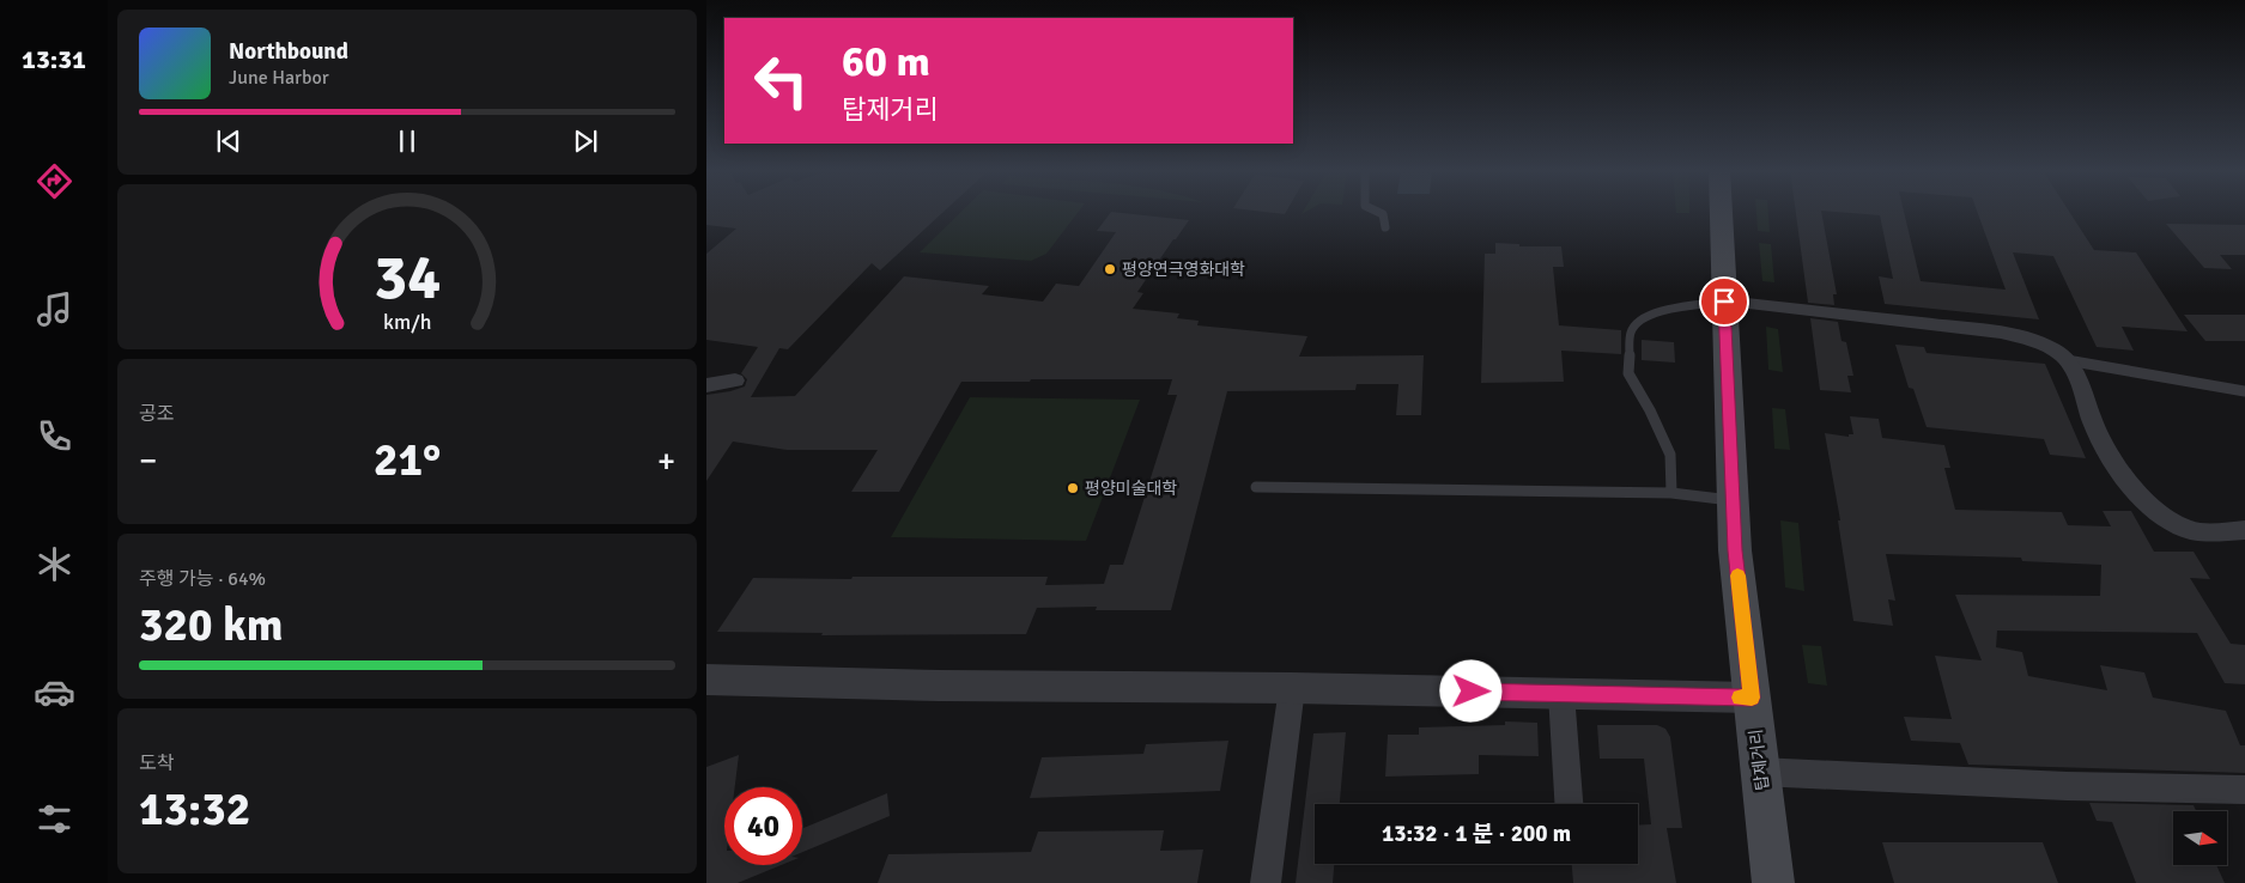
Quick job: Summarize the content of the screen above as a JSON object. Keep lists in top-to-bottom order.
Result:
{
  "streets": {
    "main road": ["탑제거리"]
  },
  "places": ["평양연극영화대학", "평양미술대학"],
  "north": "right",
  "page": {
    "tabs": "13:31",
    "turn": ["60 m", "탑제거리"],
    "song": ["Northbound", "June Harbor"],
    "tile": [
      "공조",
      ["주행 가능 · 64%", "320 km"],
      ["도착", "13:32"]
    ],
    "heat": ["−", "21°", "+"],
    "limit": "40",
    "trip": "13:32 · 1 분 · 200 m",
    "gauge": ["34", "km/h"]
  }
}
